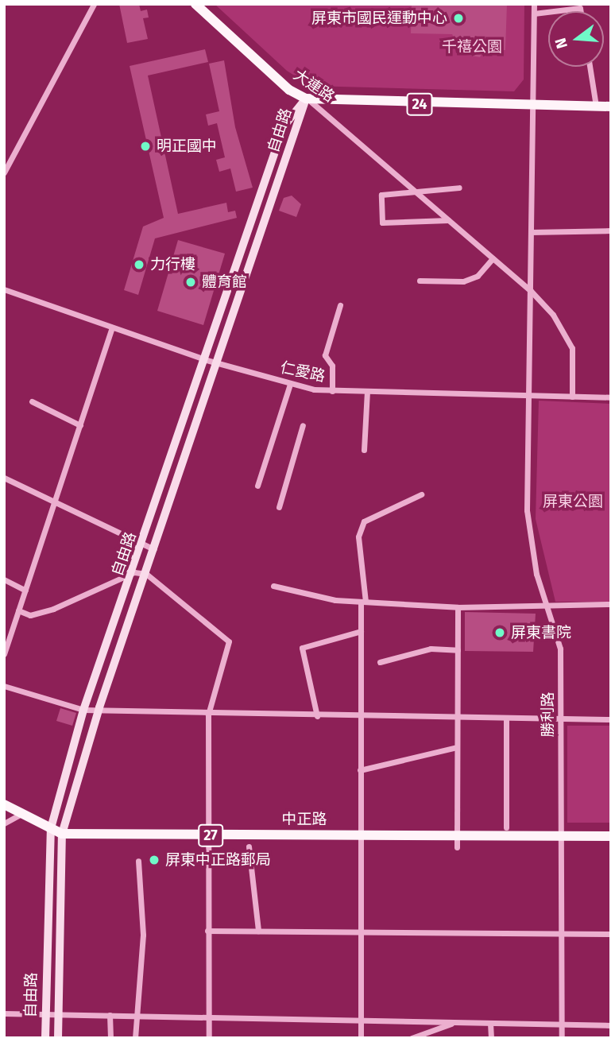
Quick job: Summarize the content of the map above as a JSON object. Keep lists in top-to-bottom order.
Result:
{
  "streets": {
    "main road": [
      "大連路",
      "24",
      "自由路",
      "中正路",
      "27"
    ],
    "street": ["仁愛路", "勝利路"]
  },
  "crossings": [
    ["大連路", "自由路"],
    ["大連路", "勝利路"],
    ["自由路", "仁愛路"],
    ["自由路", "勝利路"],
    ["自由路", "中正路"],
    ["仁愛路", "勝利路"],
    ["勝利路", "中正路"]
  ],
  "parks": ["千禧公園", "屏東公園"],
  "places": [
    "屏東市國民運動中心",
    "明正國中",
    "力行樓",
    "體育館",
    "屏東書院",
    "屏東中正路郵局"
  ],
  "north": "left"
}
